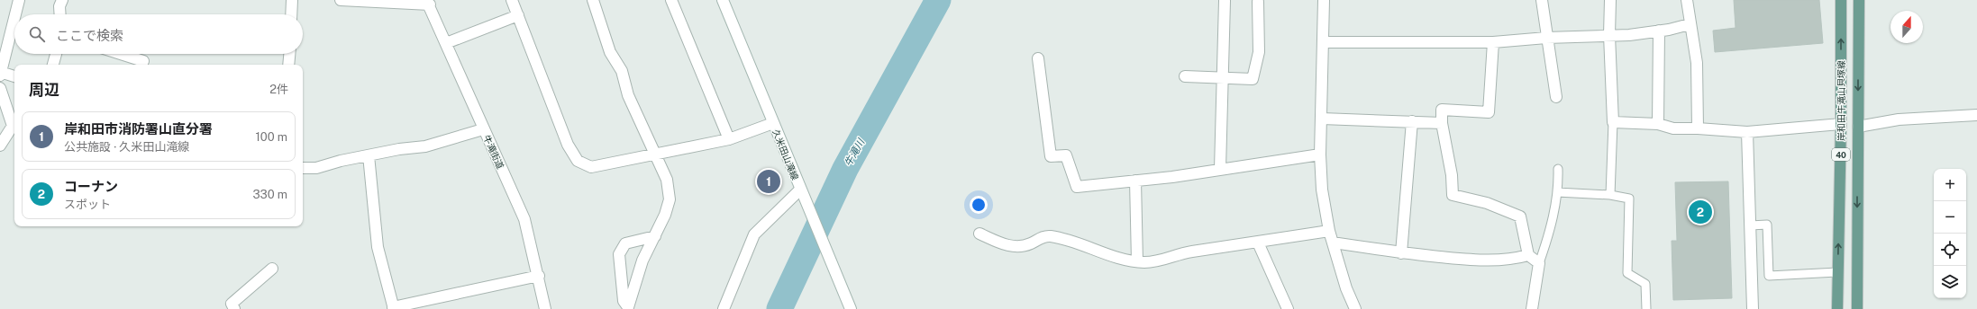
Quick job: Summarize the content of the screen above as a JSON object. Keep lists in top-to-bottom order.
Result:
{
  "streets": {
    "main road": ["岸和田牛滝山貝塚線", "40"],
    "street": ["牛滝街道", "久米田山滝線"]
  },
  "water": ["牛滝川"],
  "north": "top",
  "page": {
    "search": "ここで検索",
    "heading": ["周辺", "2件"],
    "list": [
      {
        "mark": "1",
        "name": "岸和田市消防署山直分署",
        "note": "公共施設 · 久米田山滝線",
        "value": "100 m"
      },
      {
        "mark": "2",
        "name": "コーナン",
        "note": "スポット",
        "value": "330 m"
      }
    ],
    "pins": ["1", "2"],
    "map_buttons": ["+", "−"]
  }
}
